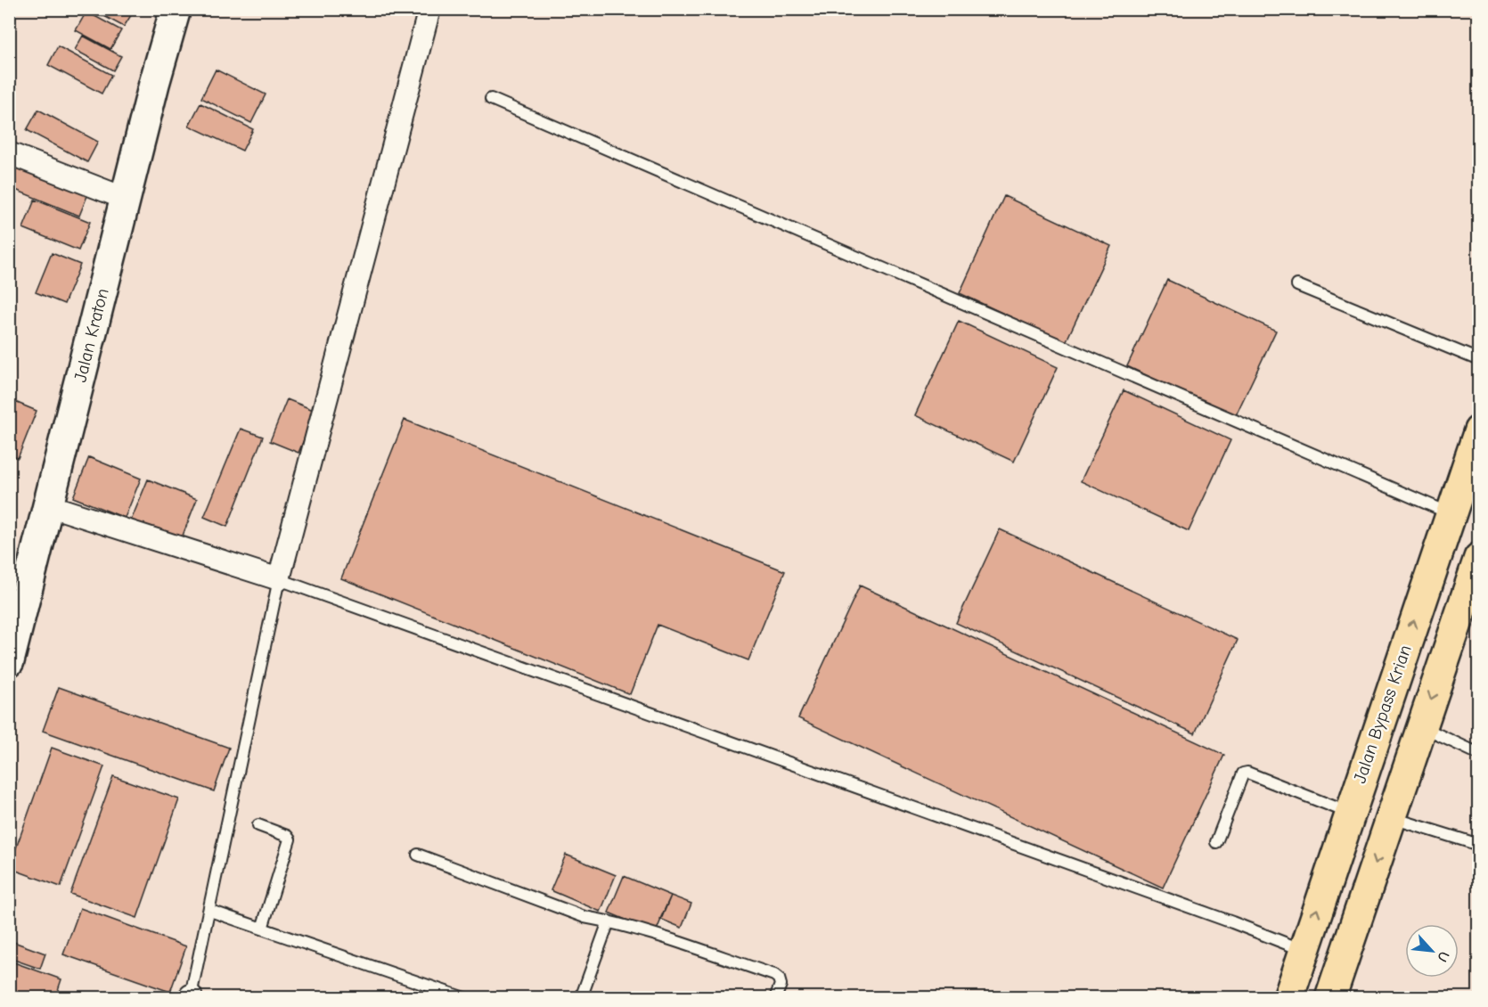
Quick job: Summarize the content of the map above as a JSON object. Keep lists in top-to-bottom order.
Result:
{
  "streets": {
    "highway": ["Jalan Bypass Krian"],
    "street": ["Jalan Kraton"]
  },
  "north": "bottom right"
}
